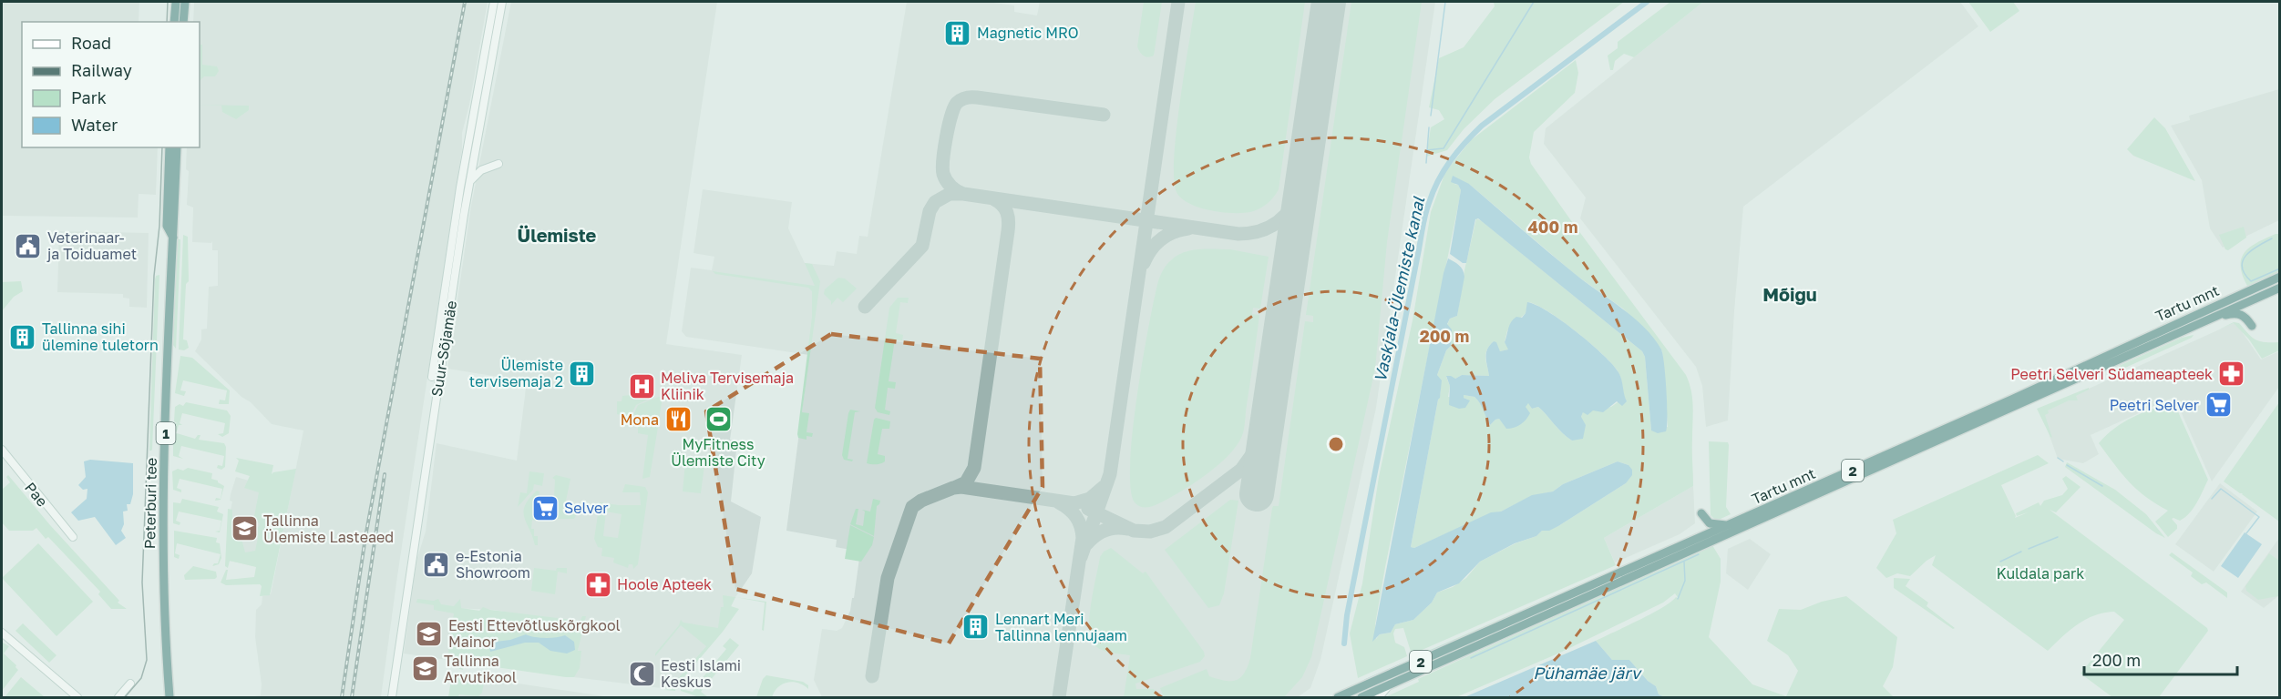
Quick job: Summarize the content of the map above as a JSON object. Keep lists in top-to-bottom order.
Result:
{
  "streets": {
    "highway": [
      "Tartu mnt",
      "1",
      "2",
      "Peterburi tee"
    ],
    "main road": ["Suur-Sõjamäe", "Pae"]
  },
  "districts": ["Ülemiste", "Mõigu"],
  "water": ["Vaskjala-Ülemiste kanal", "Pühamäe järv"],
  "parks": ["Kuldala park"],
  "places": {
    "building": [
      "Magnetic MRO",
      "Tallinna sihi ülemine tuletorn",
      "Ülemiste tervisemaja 2",
      "Lennart Meri Tallinna lennujaam"
    ],
    "public building": ["Veterinaar- ja Toiduamet", "e-Estonia Showroom"],
    "pharmacy": ["Peetri Selveri Südameapteek", "Hoole Apteek"],
    "hospital": ["Meliva Tervisemaja Kliinik"],
    "supermarket": ["Peetri Selver", "Selver"],
    "sports": ["MyFitness Ülemiste City"],
    "restaurant": ["Mona"],
    "school or university": ["Tallinna Ülemiste Lasteaed", "Eesti Ettevõtluskõrgkool Mainor", "Tallinna Arvutikool"],
    "mosque": ["Eesti Islami Keskus"]
  },
  "legend": [
    "Road",
    "Railway",
    "Park",
    "Water"
  ],
  "scale_bar": "200 m",
  "rings": ["400 m", "200 m"]
}
